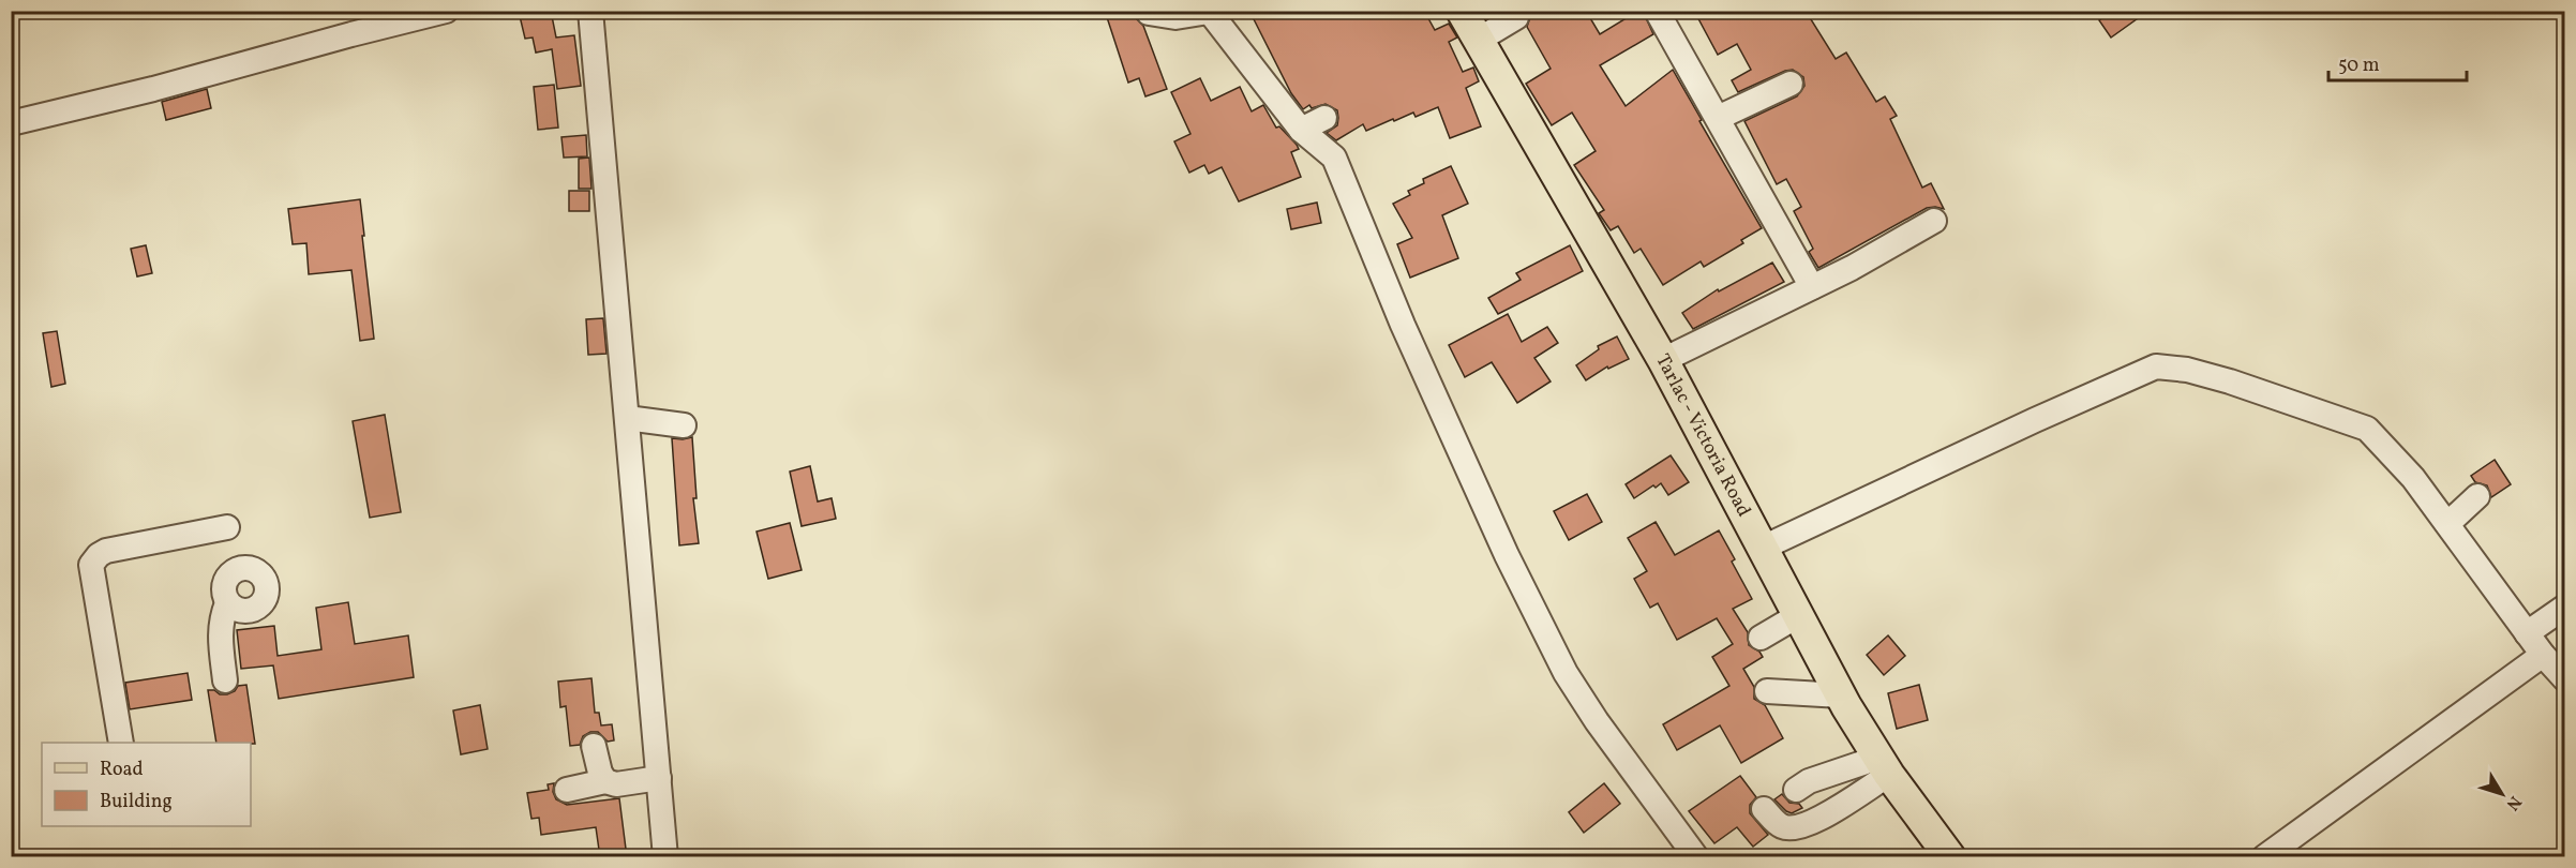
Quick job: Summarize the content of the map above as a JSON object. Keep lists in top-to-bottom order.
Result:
{
  "streets": {
    "main road": ["Tarlac - Victoria Road"]
  },
  "legend": ["Road", "Building"],
  "scale_bar": "50 m",
  "north": "bottom right"
}
